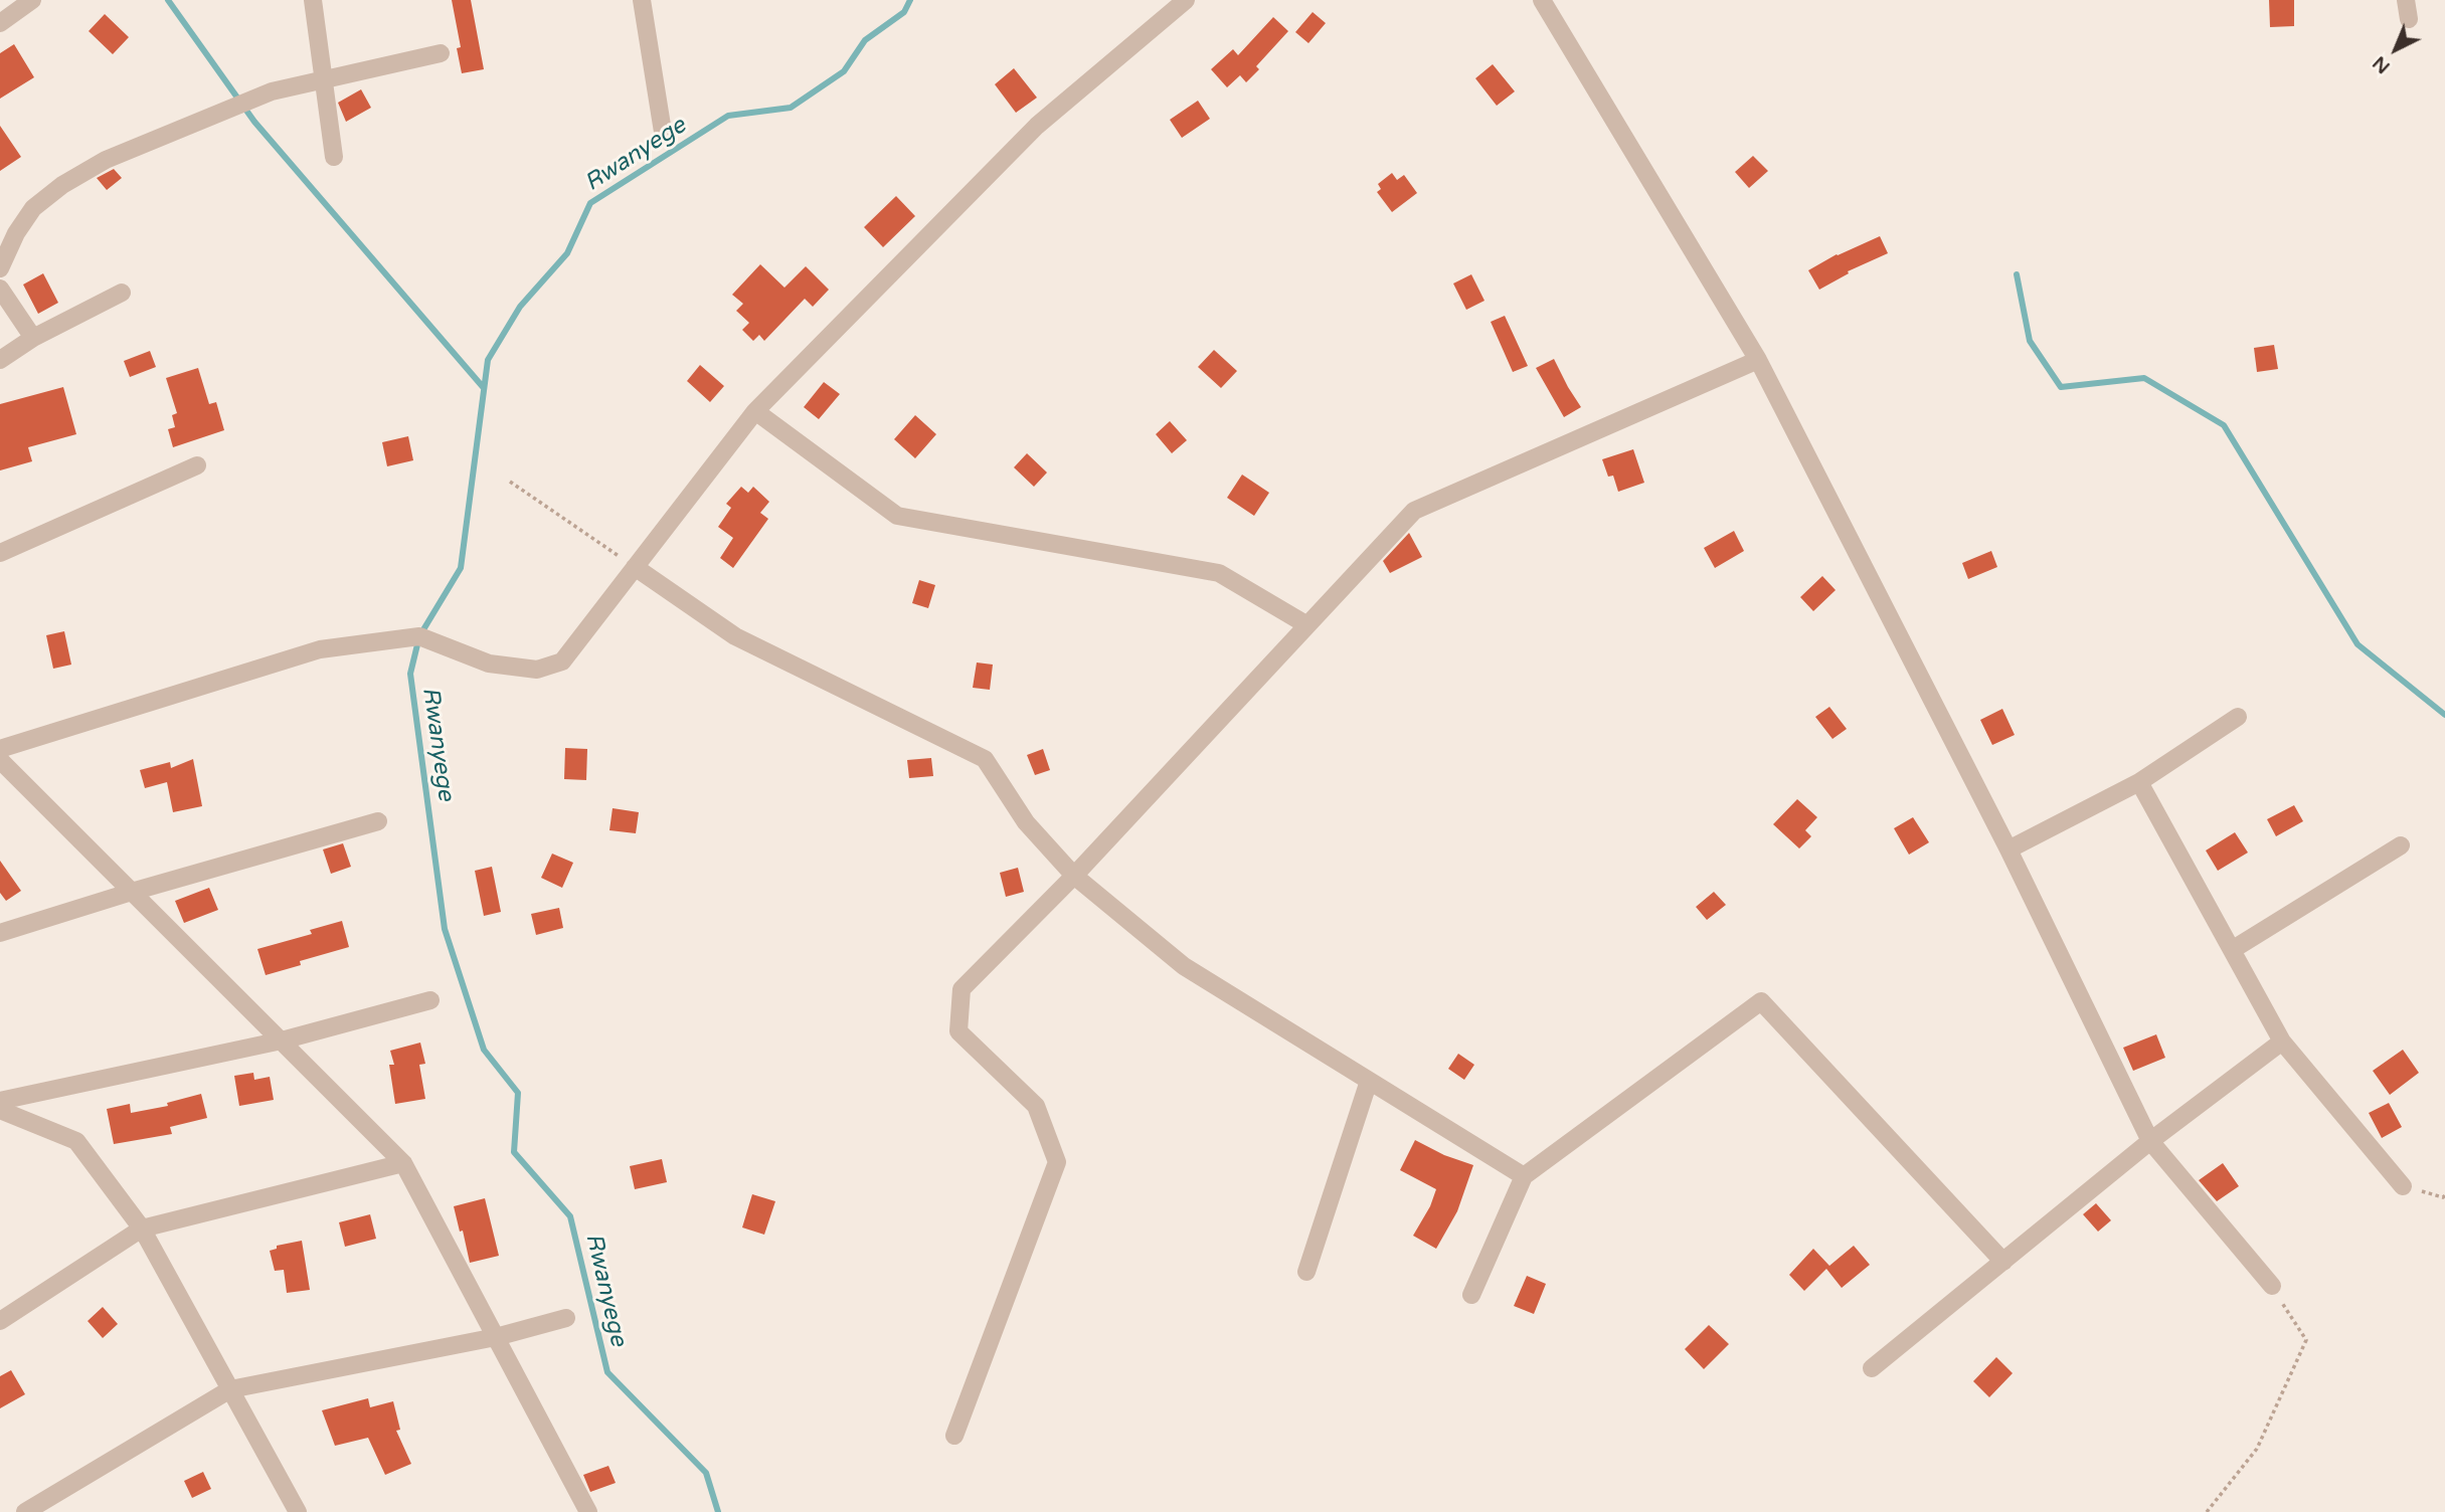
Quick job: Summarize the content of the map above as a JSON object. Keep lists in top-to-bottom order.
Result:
{
  "water": ["Rwanyege"],
  "north": "bottom left"
}
